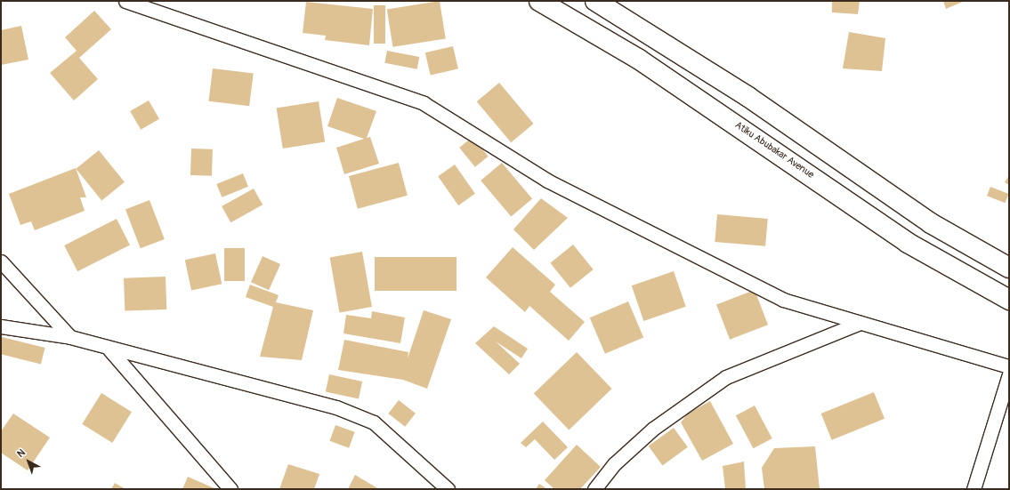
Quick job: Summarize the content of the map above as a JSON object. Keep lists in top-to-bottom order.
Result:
{
  "streets": {
    "main road": ["Atiku Abubakar Avenue"]
  },
  "north": "top left"
}
